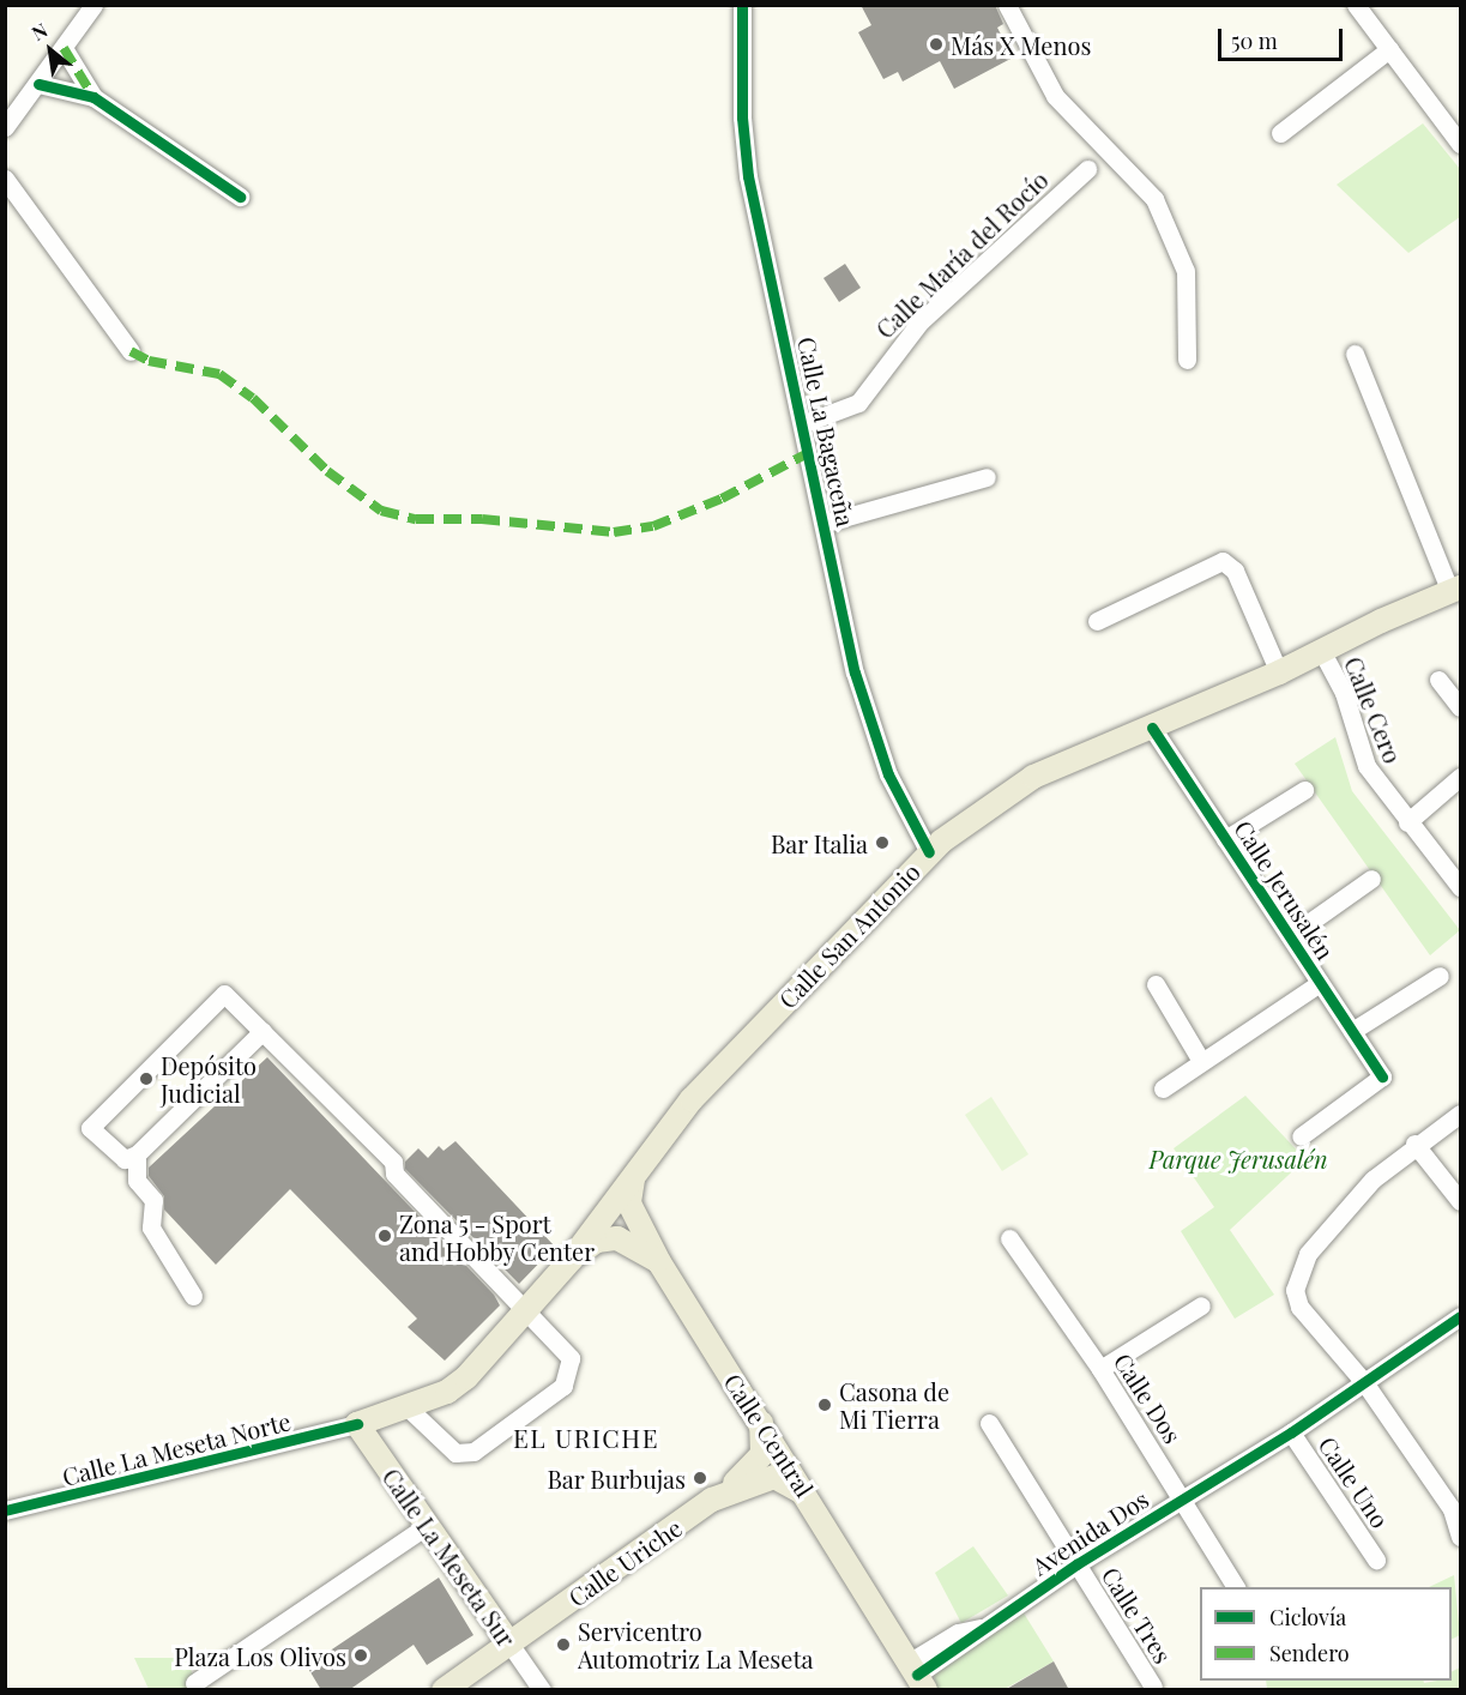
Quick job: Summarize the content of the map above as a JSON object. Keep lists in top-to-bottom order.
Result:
{
  "streets": {
    "main road": [
      "Calle San Antonio",
      "Calle Central",
      "Calle La Meseta Norte",
      "Calle La Meseta Sur",
      "Calle Uriche"
    ],
    "street": [
      "Calle María del Rocío",
      "Calle La Bagaceña",
      "Calle Cero",
      "Calle Jerusalén",
      "Calle Dos",
      "Calle Uno",
      "Avenida Dos",
      "Calle Tres"
    ]
  },
  "crossings": [
    ["Calle María del Rocío", "Calle La Bagaceña"],
    ["Calle La Bagaceña", "Calle San Antonio"],
    ["Calle Cero", "Calle San Antonio"],
    ["Calle Jerusalén", "Calle San Antonio"],
    ["Calle San Antonio", "Calle Central"],
    ["Calle San Antonio", "Calle La Meseta Norte"],
    ["Calle Dos", "Avenida Dos"],
    ["Calle Central", "Calle La Meseta Norte"],
    ["Calle Central", "Avenida Dos"],
    ["Calle Central", "Calle Uriche"],
    ["Calle La Meseta Norte", "Calle La Meseta Sur"],
    ["Calle Uno", "Avenida Dos"],
    ["Avenida Dos", "Calle Tres"],
    ["Calle La Meseta Sur", "Calle Uriche"]
  ],
  "districts": ["EL URICHE"],
  "parks": ["Parque Jerusalén"],
  "places": [
    "Más X Menos",
    "Bar Italia",
    "Depósito Judicial",
    "Zona 5 - Sport and Hobby Center",
    "Casona de Mi Tierra",
    "Bar Burbujas",
    "Servicentro Automotriz La Meseta",
    "Plaza Los Olivos"
  ],
  "legend": ["Ciclovía", "Sendero"],
  "scale_bar": "50 m",
  "north": "top left"
}
